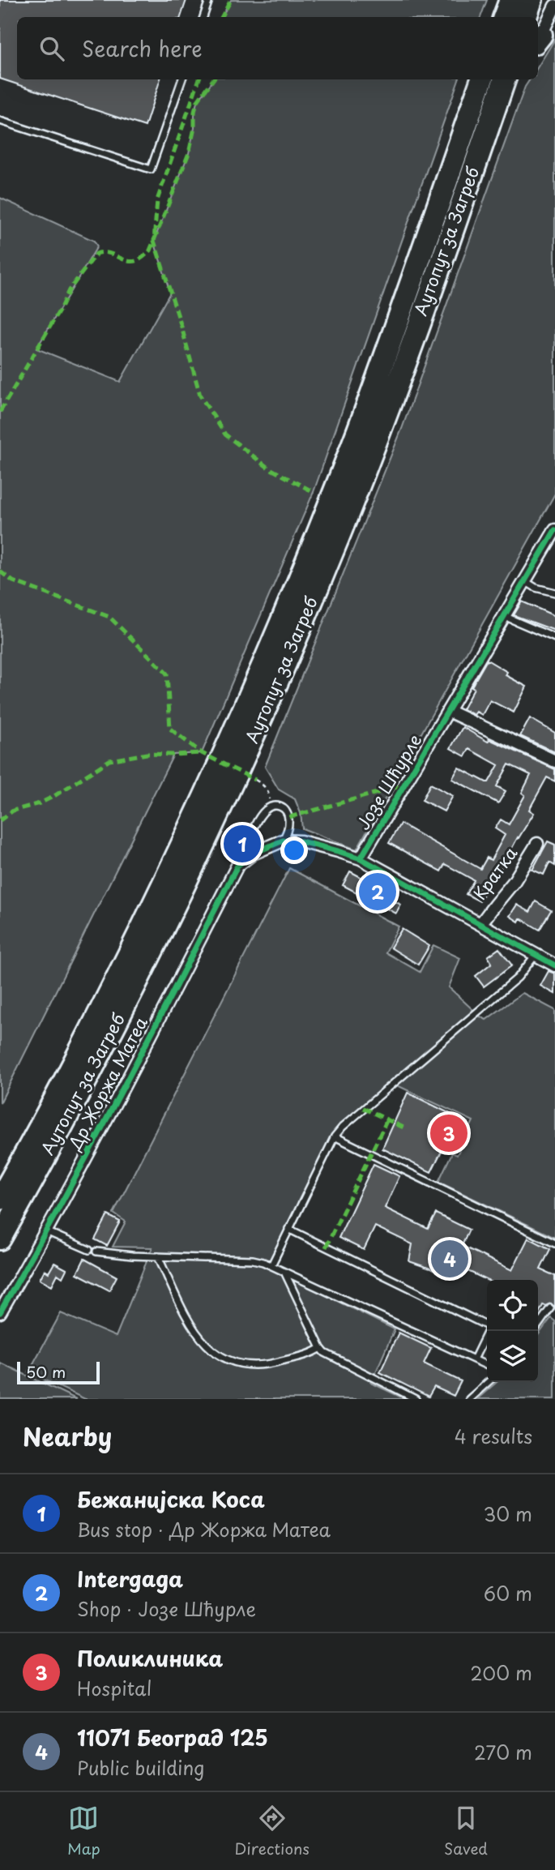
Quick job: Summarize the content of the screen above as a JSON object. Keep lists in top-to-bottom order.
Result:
{
  "streets": {
    "highway": ["Аутопут за Загреб"],
    "street": ["Јозе Шћурле", "Кратка", "Др Жоржа Матеа"]
  },
  "scale_bar": "50 m",
  "page": {
    "search": "Search here",
    "pins": [
      "1",
      "2",
      "3",
      "4"
    ],
    "scale": "50 m",
    "heading": ["Nearby", "4 results"],
    "list": [
      {
        "mark": "1",
        "name": "Бежанијска Коса",
        "note": "Bus stop · Др Жоржа Матеа",
        "value": "30 m"
      },
      {
        "mark": "2",
        "name": "Intergaga",
        "note": "Shop · Јозе Шћурле",
        "value": "60 m"
      },
      {
        "mark": "3",
        "name": "Поликлиника",
        "note": "Hospital",
        "value": "200 m"
      },
      {
        "mark": "4",
        "name": "11071 Београд 125",
        "note": "Public building",
        "value": "270 m"
      }
    ],
    "nav": ["Map", "Directions", "Saved"]
  }
}
